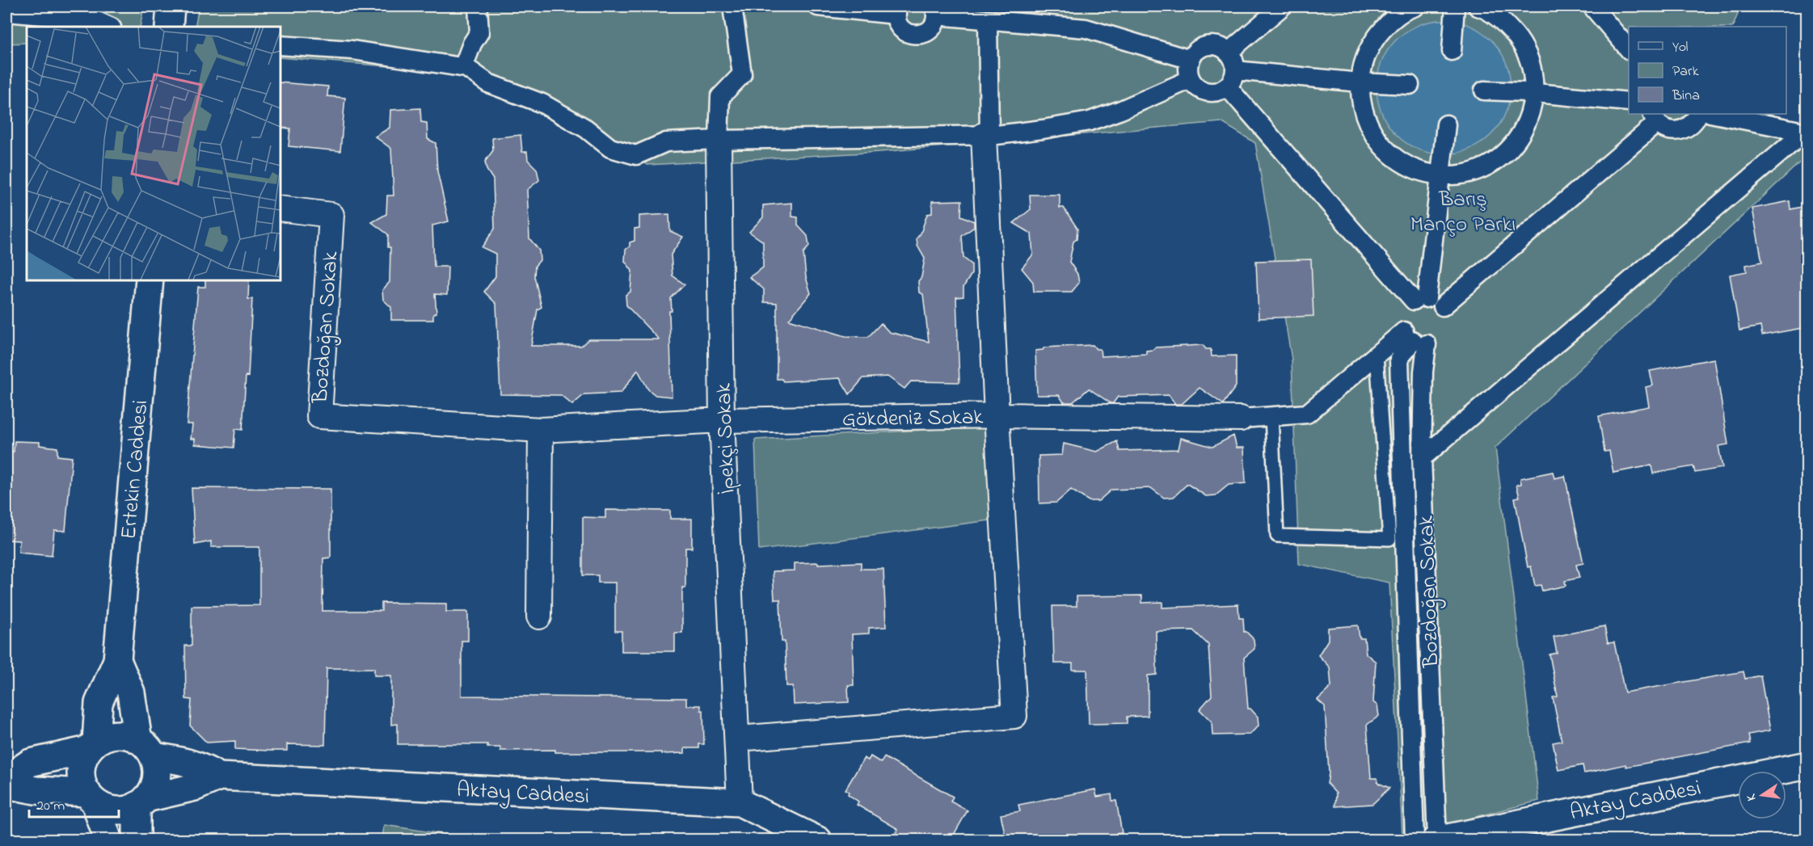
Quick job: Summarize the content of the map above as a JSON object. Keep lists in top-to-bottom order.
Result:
{
  "streets": {
    "main road": ["Ertekin Caddesi", "Aktay Caddesi"],
    "street": ["Bozdoğan Sokak", "Gökdeniz Sokak", "İpekçi Sokak"]
  },
  "crossings": [
    ["Bozdoğan Sokak", "Gökdeniz Sokak"],
    ["Bozdoğan Sokak", "Aktay Caddesi"],
    ["Gökdeniz Sokak", "İpekçi Sokak"],
    ["İpekçi Sokak", "Aktay Caddesi"],
    ["Ertekin Caddesi", "Aktay Caddesi"]
  ],
  "parks": ["Barış Manço Parkı"],
  "legend": ["Yol", "Park", "Bina"],
  "scale_bar": "20 m",
  "north": "left"
}
